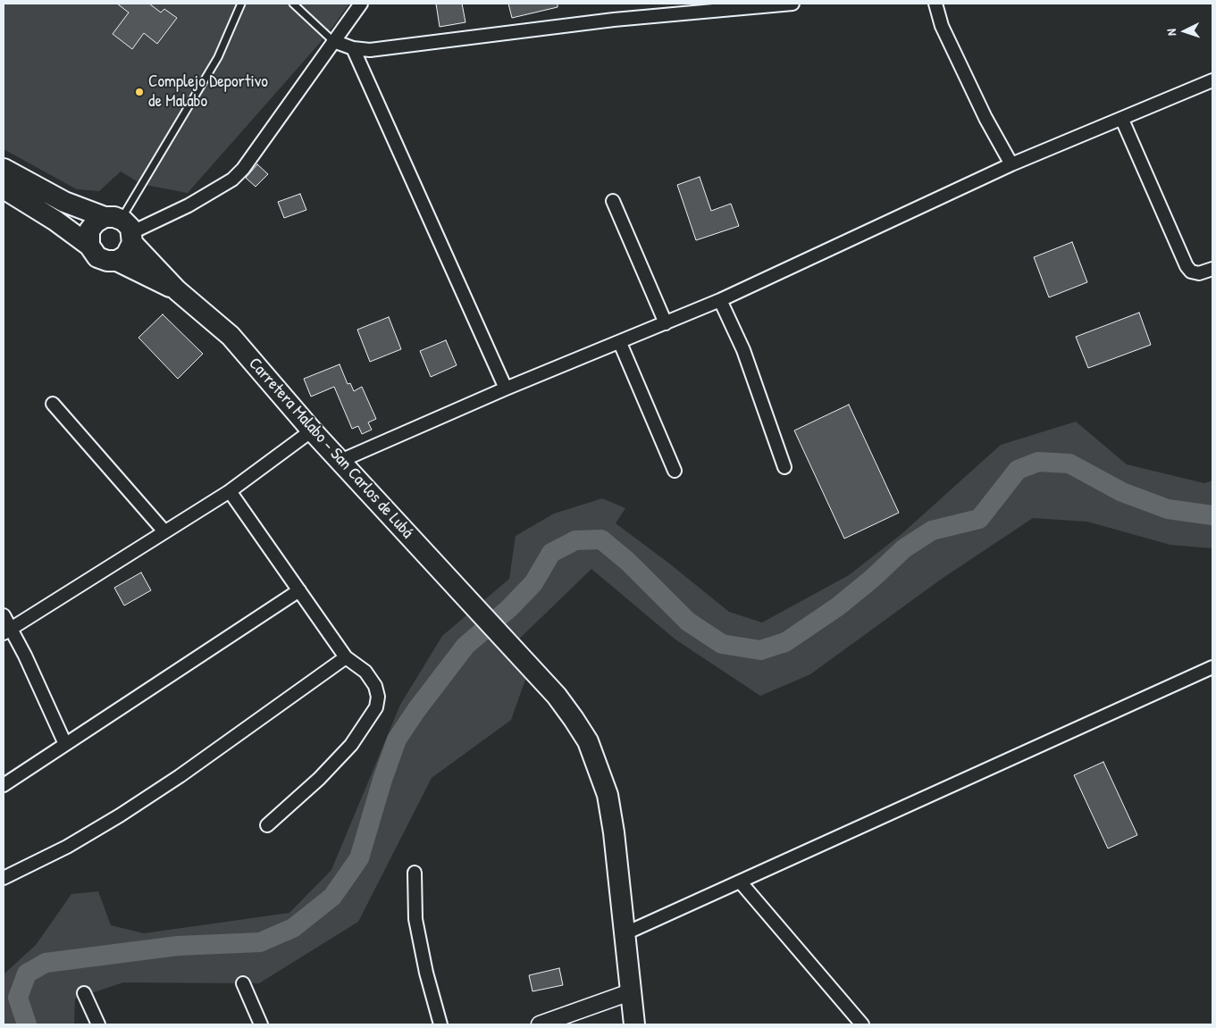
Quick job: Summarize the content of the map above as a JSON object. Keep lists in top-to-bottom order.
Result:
{
  "streets": {
    "main road": ["Carretera Malabo - San Carlos de Lubá"]
  },
  "places": ["Complejo Deportivo de Malabo"],
  "north": "left"
}
